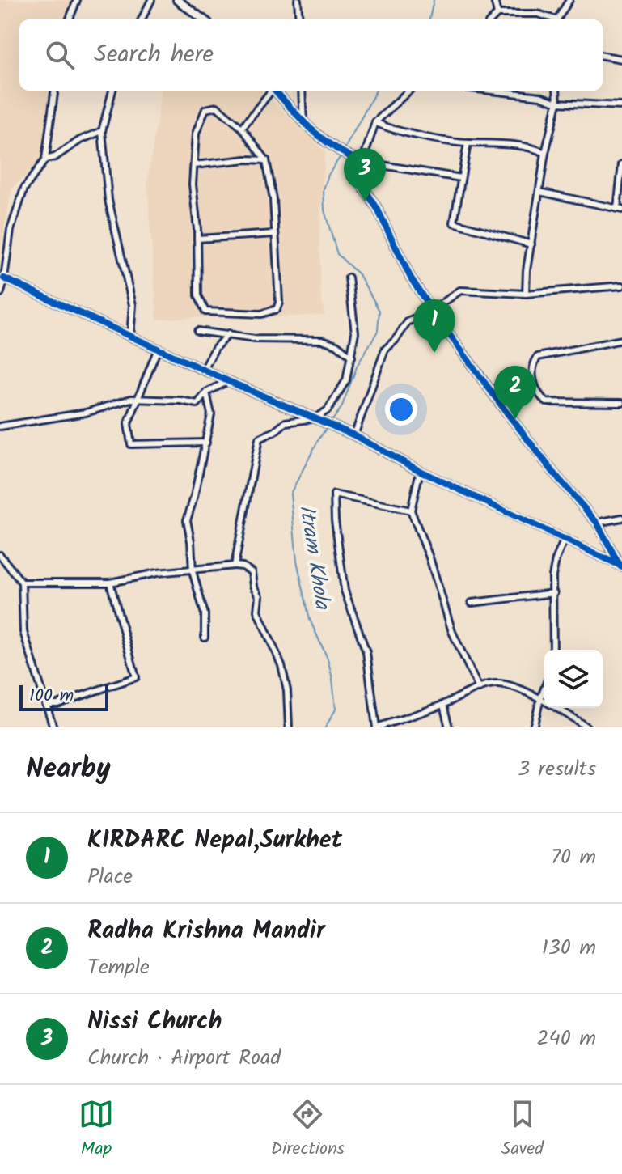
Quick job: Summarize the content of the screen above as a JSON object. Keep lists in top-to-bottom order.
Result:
{
  "water": ["Itram Khola"],
  "scale_bar": "100 m",
  "page": {
    "search": "Search here",
    "pins": ["3", "1", "2"],
    "scale": "100 m",
    "heading": ["Nearby", "3 results"],
    "list": [
      {
        "mark": "1",
        "name": "KIRDARC Nepal,Surkhet",
        "note": "Place",
        "value": "70 m"
      },
      {
        "mark": "2",
        "name": "Radha Krishna Mandir",
        "note": "Temple",
        "value": "130 m"
      },
      {
        "mark": "3",
        "name": "Nissi Church",
        "note": "Church · Airport Road",
        "value": "240 m"
      }
    ],
    "nav": ["Map", "Directions", "Saved"]
  }
}
